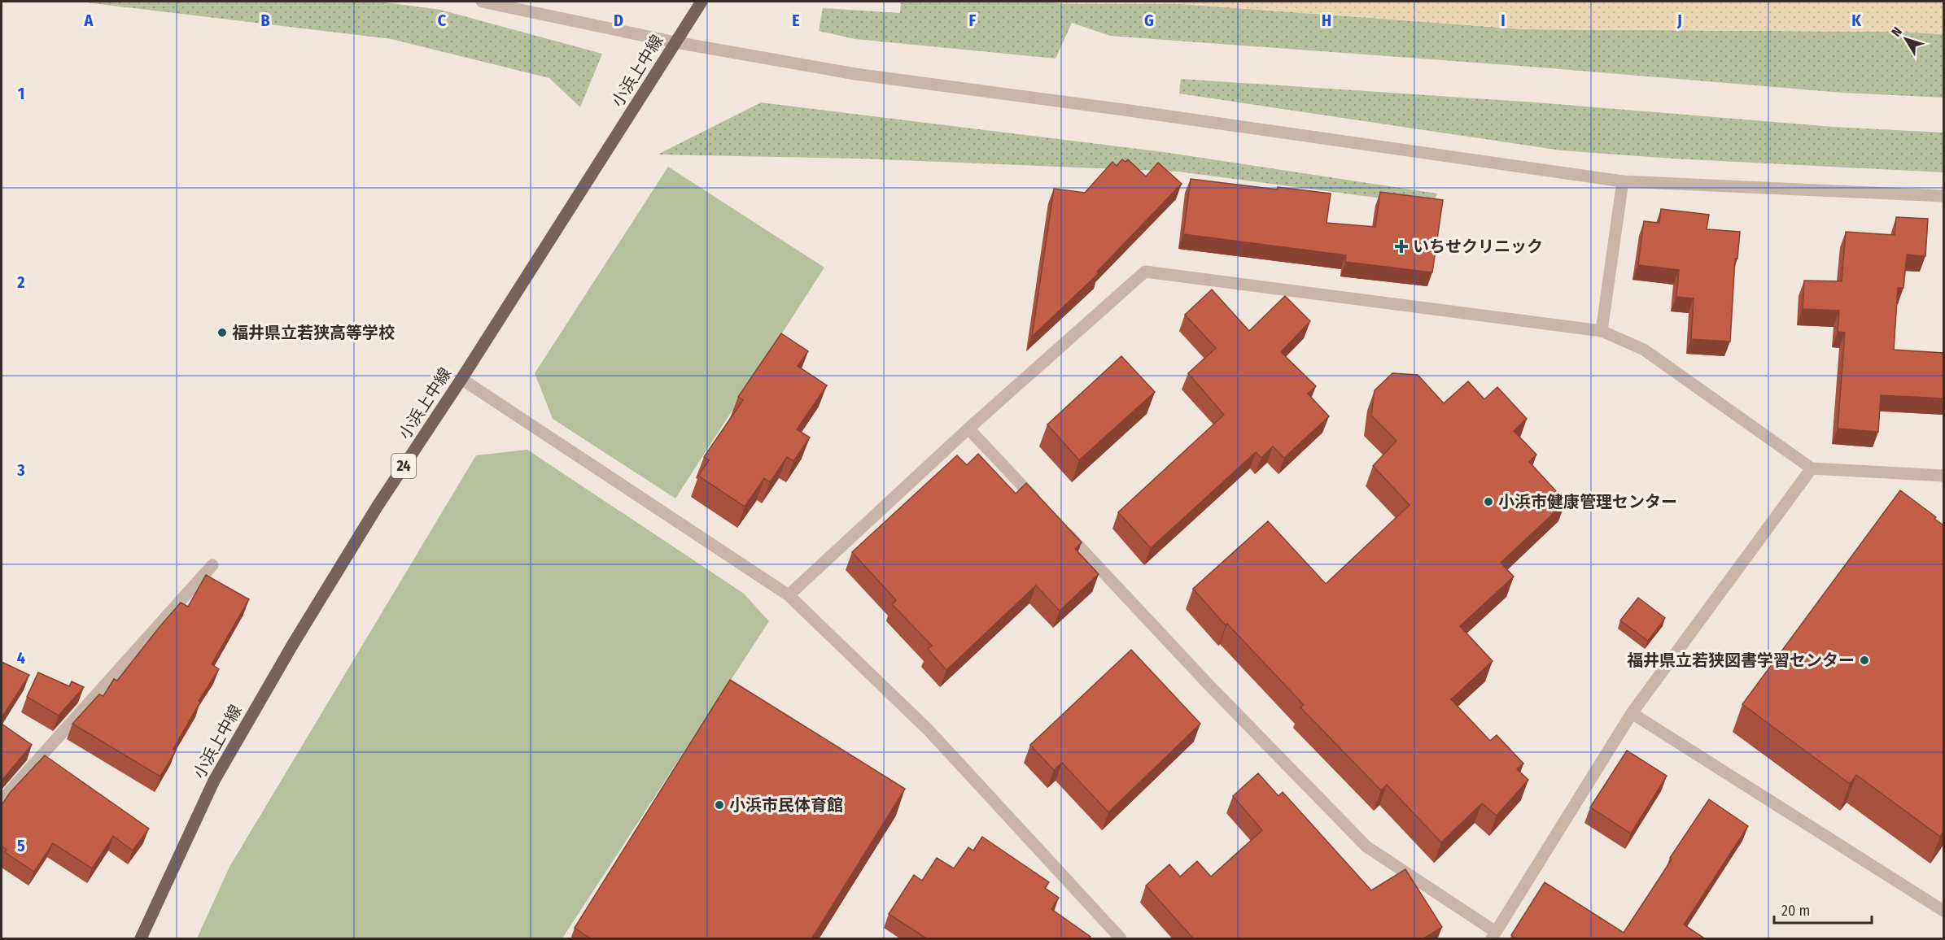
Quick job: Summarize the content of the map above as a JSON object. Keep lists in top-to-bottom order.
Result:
{
  "streets": {
    "main road": ["小浜上中線", "24"]
  },
  "places": {
    "health": ["いちせクリニック"],
    "other": [
      "福井県立若狭高等学校",
      "小浜市健康管理センター",
      "福井県立若狭図書学習センター",
      "小浜市民体育館"
    ]
  },
  "scale_bar": "20 m",
  "north": "top left",
  "grid": {
    "columns": [
      "A",
      "B",
      "C",
      "D",
      "E",
      "F",
      "G",
      "H",
      "I",
      "J",
      "K"
    ],
    "rows": [
      "1",
      "2",
      "3",
      "4",
      "5"
    ]
  }
}
